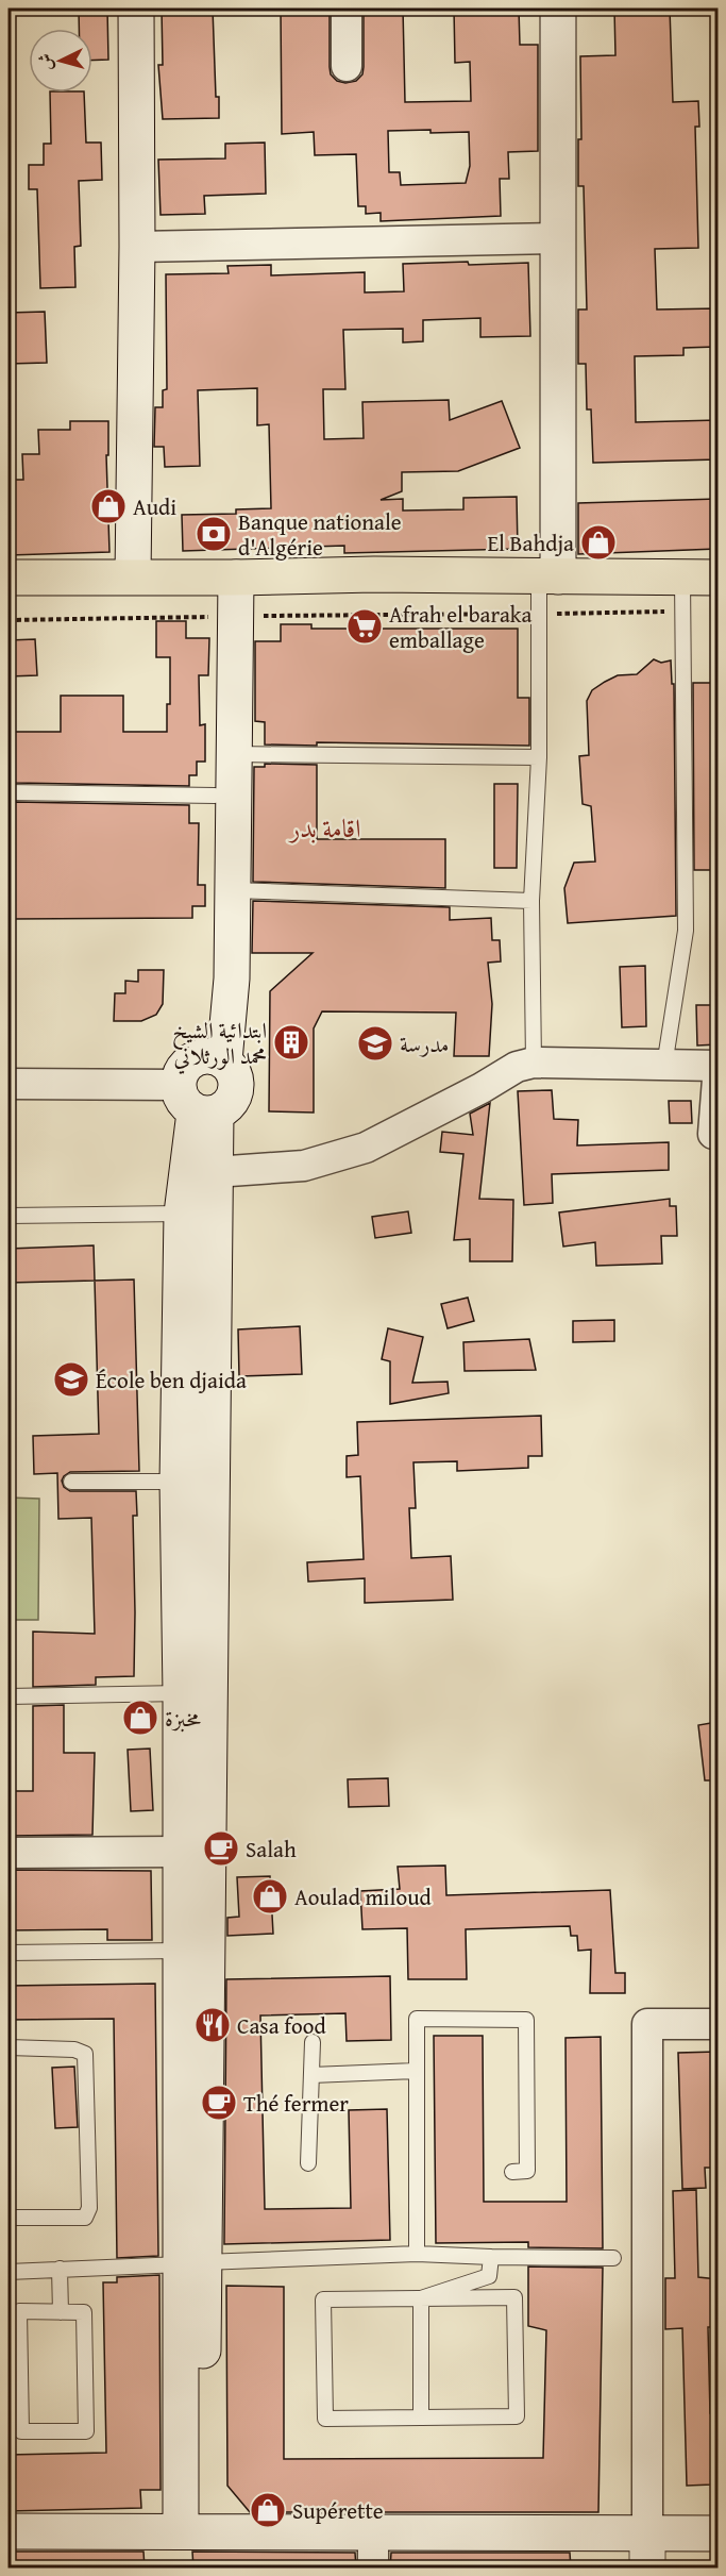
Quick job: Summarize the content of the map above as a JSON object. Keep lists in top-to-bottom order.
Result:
{
  "districts": ["اقامة بدر"],
  "places": {
    "shop": [
      "Audi",
      "El Bahdja",
      "مخبزة",
      "Aoulad miloud",
      "Supérette"
    ],
    "bank": ["Banque nationale d'Algérie"],
    "supermarket": ["Afrah el baraka emballage"],
    "building": ["ابتدائية الشيخ محمد الورثلاني"],
    "school or university": ["مدرسة", "École ben djaida"],
    "cafe": ["Salah", "Thé fermer"],
    "restaurant": ["Casa food"]
  },
  "north": "left"
}
